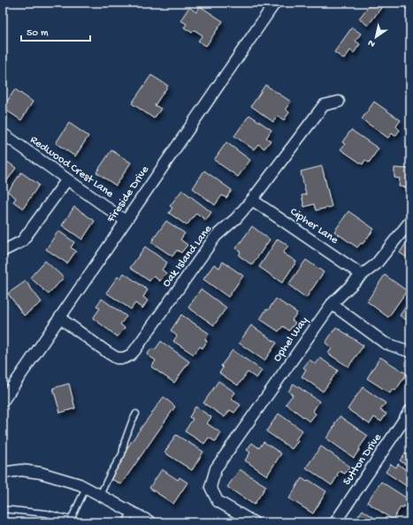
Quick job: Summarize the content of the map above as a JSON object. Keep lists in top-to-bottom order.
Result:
{
  "streets": {
    "street": [
      "Redwood Crest Lane",
      "Fireside Drive",
      "Cipher Lane",
      "Oak Island Lane",
      "Ophel Way",
      "Sutton Drive"
    ]
  },
  "crossings": [
    ["Redwood Crest Lane", "Fireside Drive"],
    ["Fireside Drive", "Oak Island Lane"],
    ["Cipher Lane", "Oak Island Lane"],
    ["Cipher Lane", "Ophel Way"]
  ],
  "scale_bar": "50 m",
  "north": "bottom left"
}
